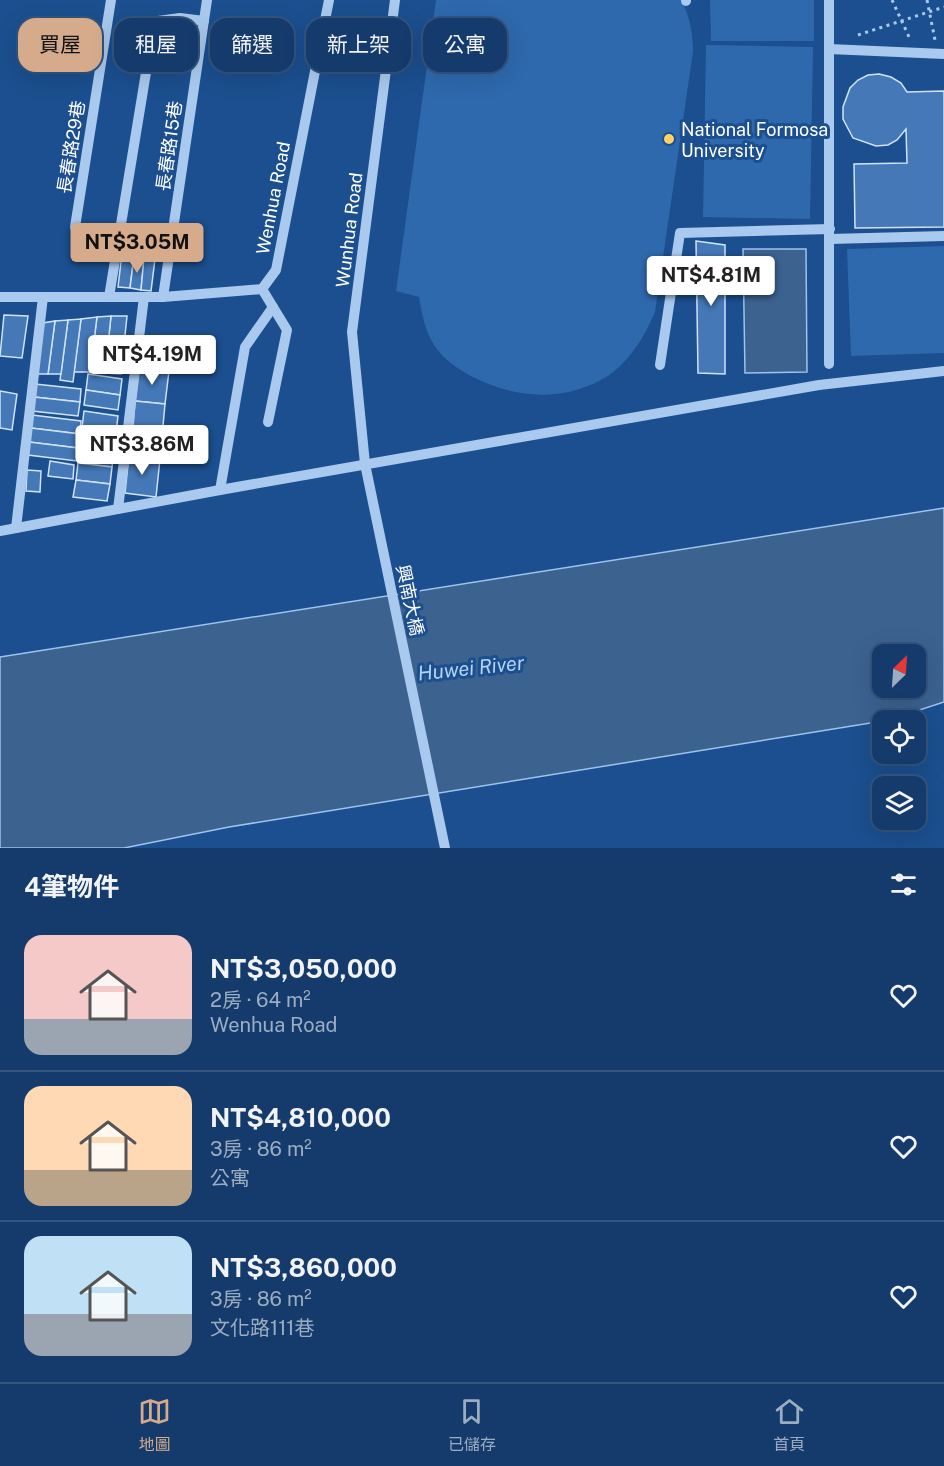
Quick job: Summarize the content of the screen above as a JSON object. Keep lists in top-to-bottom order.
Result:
{
  "streets": {
    "street": [
      "長春路15巷",
      "長春路29巷",
      "Wenhua Road",
      "Wunhua Road",
      "興南大橋"
    ]
  },
  "crossings": [
    ["Wunhua Road", "興南大橋"]
  ],
  "water": ["Huwei River"],
  "places": ["National Formosa University"],
  "north": "top right",
  "page": {
    "chip": [
      "買屋",
      "租屋",
      "篩選",
      "新上架",
      "公寓"
    ],
    "price": [
      "NT$3.05M",
      "NT$4.81M",
      "NT$4.19M",
      "NT$3.86M"
    ],
    "heading": "4筆物件",
    "list": [
      {
        "name": "NT$3,050,000",
        "note": "2房 · 64 m² · Wenhua Road"
      },
      {
        "name": "NT$4,810,000",
        "note": "3房 · 86 m² · 公寓"
      },
      {
        "name": "NT$3,860,000",
        "note": "3房 · 86 m² · 文化路111巷"
      }
    ],
    "tabs": ["地圖", "已儲存", "首頁"]
  }
}
